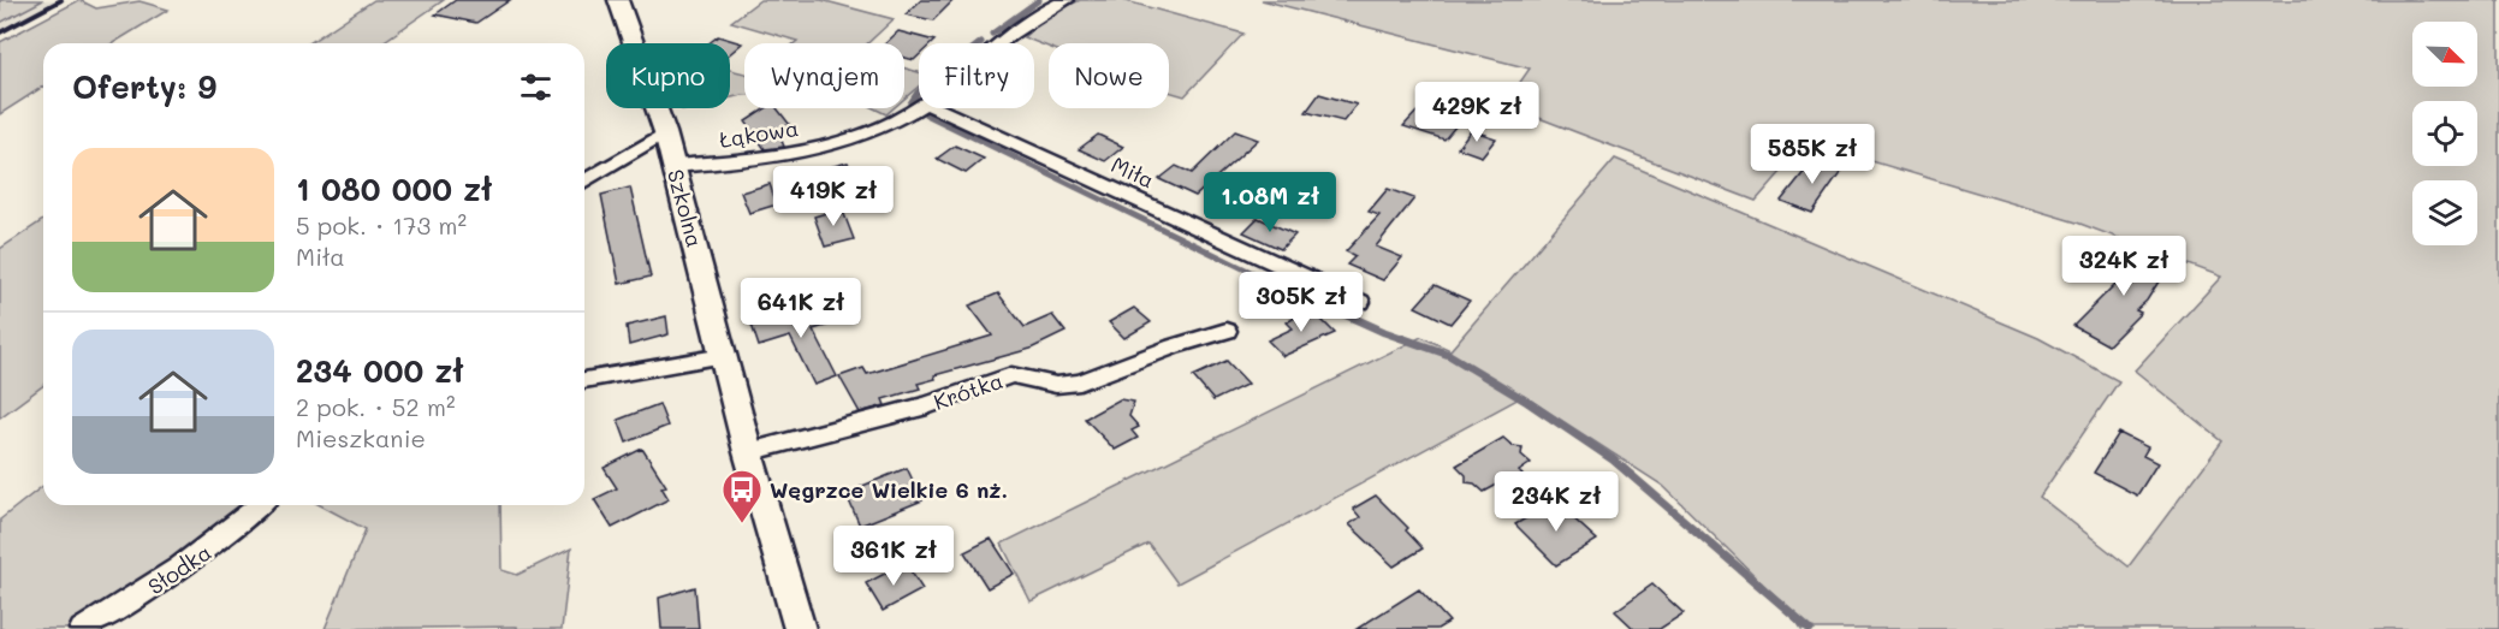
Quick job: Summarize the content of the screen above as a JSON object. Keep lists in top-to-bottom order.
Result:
{
  "streets": {
    "street": [
      "Łąkowa",
      "Miła",
      "Szkolna",
      "Krótka",
      "Słodka"
    ]
  },
  "crossings": [
    ["Łąkowa", "Szkolna"],
    ["Szkolna", "Krótka"]
  ],
  "places": {
    "bus stop": ["Węgrzce Wielkie 6 nż."]
  },
  "north": "bottom right",
  "page": {
    "chip": [
      "Kupno",
      "Wynajem",
      "Filtry",
      "Nowe"
    ],
    "heading": "Oferty: 9",
    "price": [
      "429K zł",
      "585K zł",
      "419K zł",
      "1.08M zł",
      "324K zł",
      "305K zł",
      "641K zł",
      "234K zł",
      "361K zł"
    ],
    "list": [
      {
        "name": "1 080 000 zł",
        "note": "5 pok. · 173 m² · Miła"
      },
      {
        "name": "234 000 zł",
        "note": "2 pok. · 52 m² · Mieszkanie"
      }
    ]
  }
}
